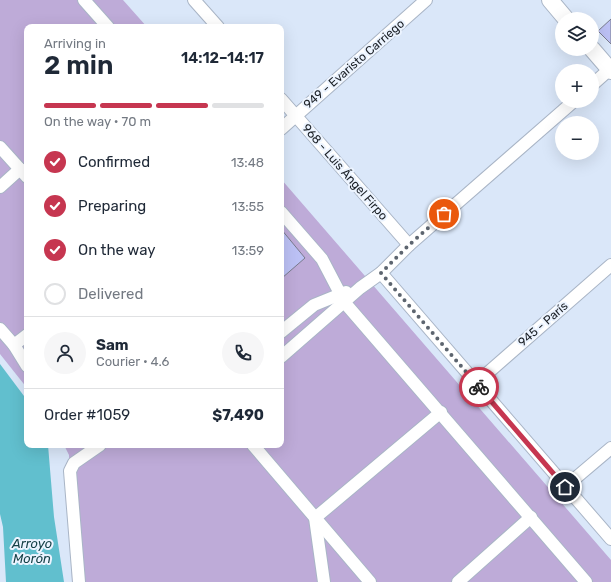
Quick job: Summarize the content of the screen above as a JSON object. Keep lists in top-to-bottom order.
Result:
{
  "streets": {
    "street": ["949 - Evaristo Carriego", "968 - Luis Ángel Firpo", "945 - París"]
  },
  "crossings": [
    ["949 - Evaristo Carriego", "968 - Luis Ángel Firpo"]
  ],
  "water": ["Arroyo Morón"],
  "page": {
    "map_buttons": ["+", "−"],
    "heading": ["2 min", "Arriving in", "14:12–14:17"],
    "panel": [
      "Sam",
      "Courier · 4.6",
      "Order #1059",
      "$7,490"
    ],
    "bar": "On the way · 70 m",
    "list": [
      ["Confirmed", "13:48"],
      ["Preparing", "13:55"],
      ["On the way", "13:59"],
      "Delivered"
    ]
  }
}
